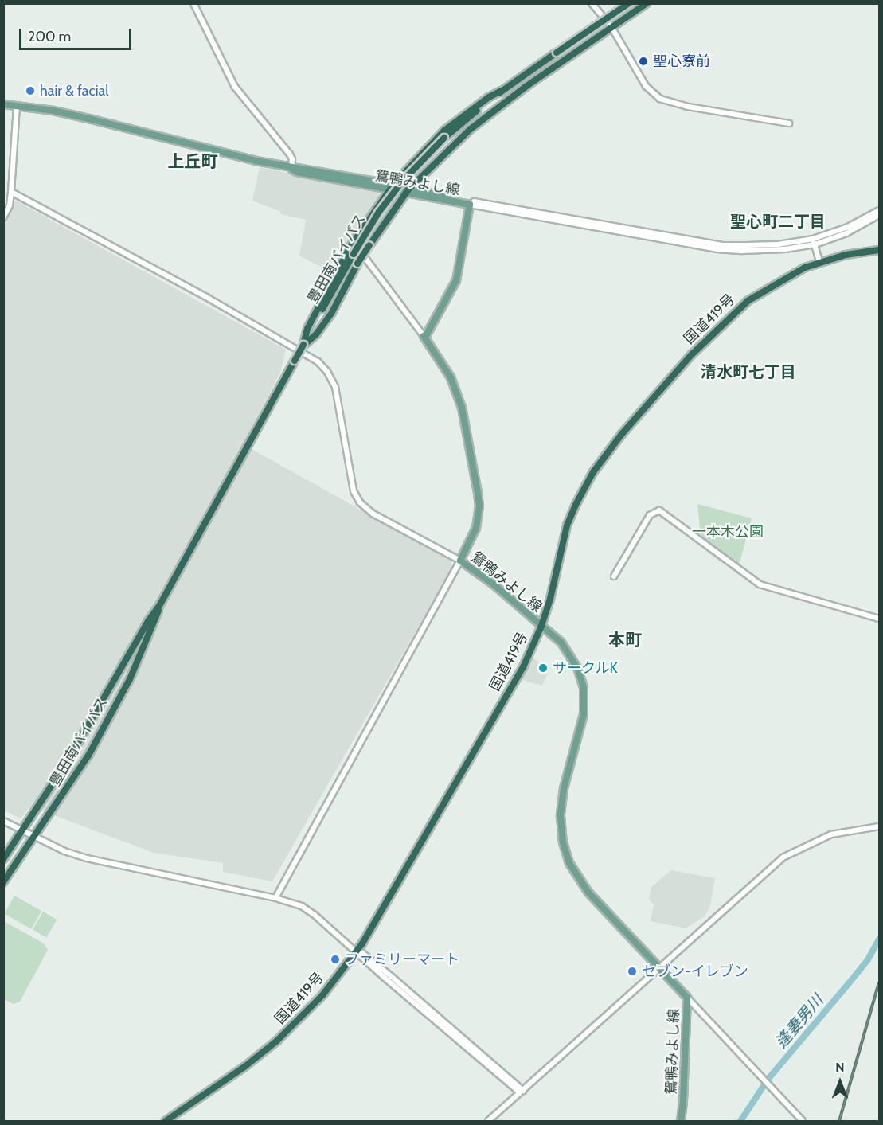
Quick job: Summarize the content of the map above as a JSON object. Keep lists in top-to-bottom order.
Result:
{
  "streets": {
    "highway": ["豊田南バイパス", "国道419号"],
    "main road": ["鴛鴨みよし線"]
  },
  "crossings": [
    ["鴛鴨みよし線", "国道419号"]
  ],
  "districts": [
    "上丘町",
    "聖心町二丁目",
    "清水町七丁目",
    "本町"
  ],
  "water": ["逢妻男川"],
  "parks": ["一本木公園"],
  "places": [
    "聖心寮前",
    "hair & facial",
    "サークルK",
    "ファミリーマート",
    "セブン-イレブン"
  ],
  "scale_bar": "200 m",
  "north": "top"
}
